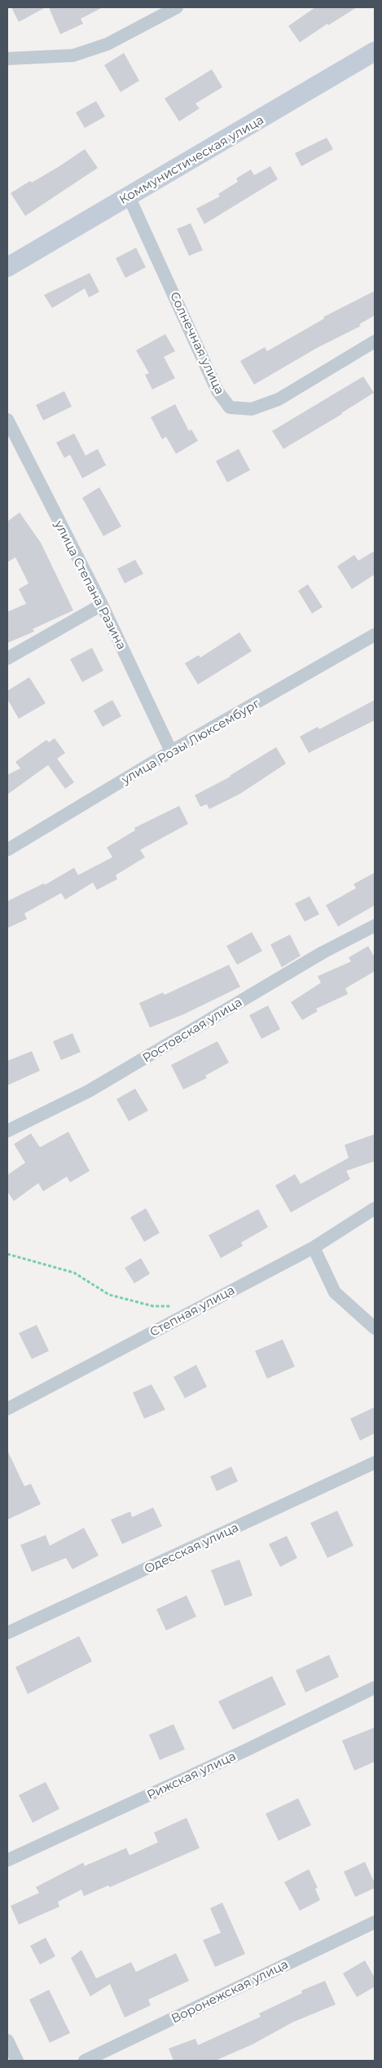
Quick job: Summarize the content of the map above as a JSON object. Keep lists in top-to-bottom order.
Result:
{
  "streets": {
    "main road": ["Коммунистическая улица"],
    "street": [
      "Солнечная улица",
      "улица Степана Разина",
      "улица Розы Люксембург",
      "Ростовская улица",
      "Степная улица",
      "Одесская улица",
      "Рижская улица",
      "Воронежская улица"
    ]
  },
  "crossings": [
    ["Коммунистическая улица", "Солнечная улица"],
    ["улица Степана Разина", "улица Розы Люксембург"]
  ]
}
